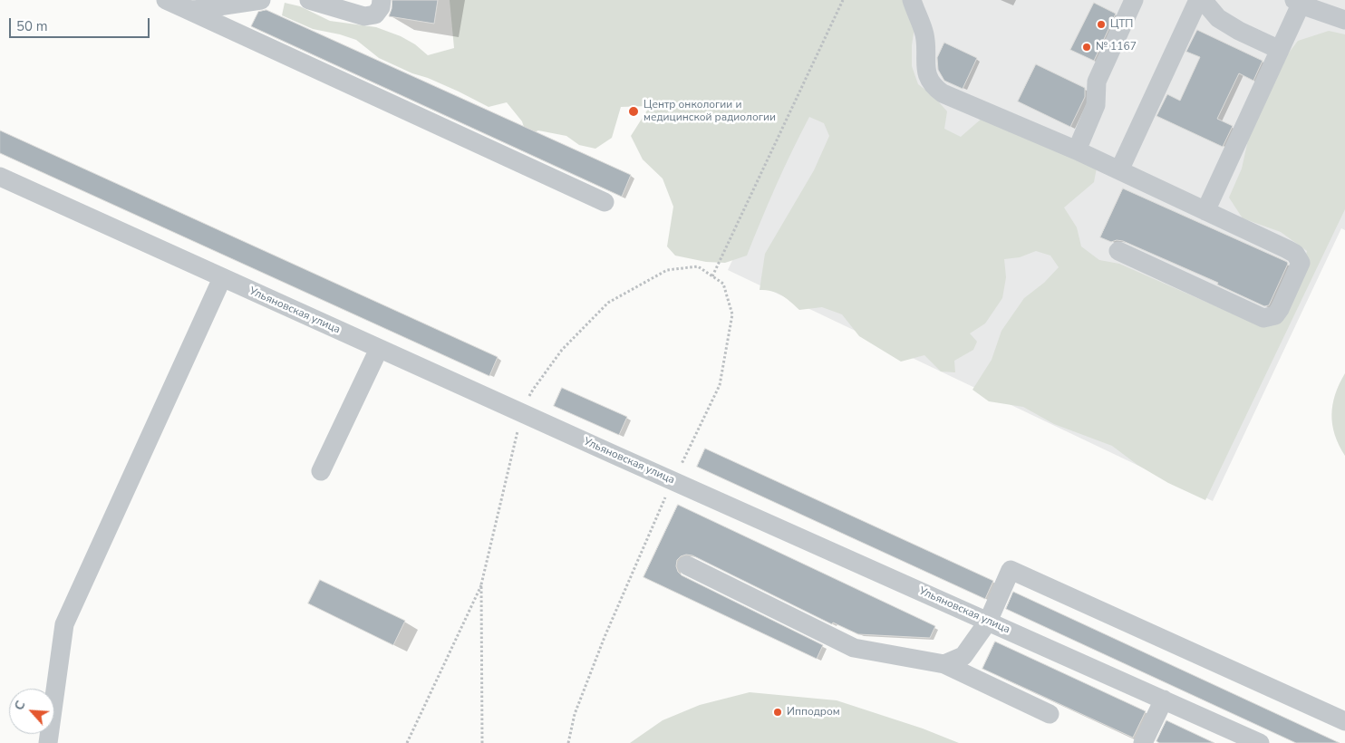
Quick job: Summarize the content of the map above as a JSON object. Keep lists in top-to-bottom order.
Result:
{
  "streets": {
    "lane": ["Ульяновская улица"]
  },
  "places": [
    "ЦТП",
    "№ 1167",
    "Центр онкологии и медицинской радиологии",
    "Ипподром"
  ],
  "scale_bar": "50 m",
  "north": "top left"
}
